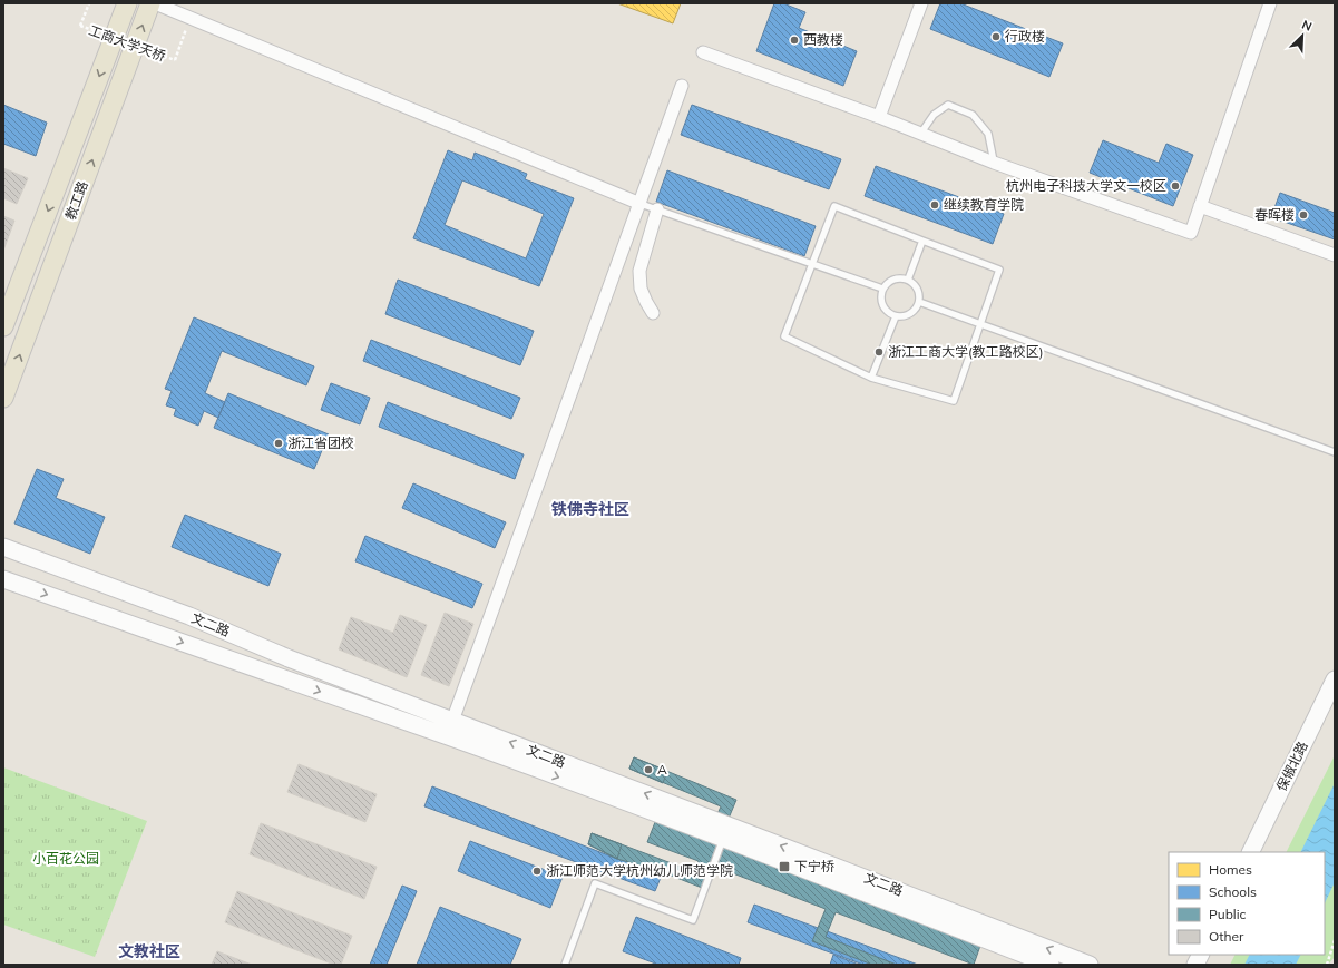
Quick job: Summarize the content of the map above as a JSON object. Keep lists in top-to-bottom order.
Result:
{
  "streets": {
    "main road": ["教工路", "文二路", "保俶北路"],
    "path": ["工商大学天桥"]
  },
  "districts": ["铁佛寺社区", "文教社区"],
  "parks": ["小百花公园"],
  "places": {
    "other": [
      "行政楼",
      "西教楼",
      "杭州电子科技大学文一校区",
      "继续教育学院",
      "春晖楼",
      "浙江工商大学(教工路校区)",
      "浙江省团校",
      "A",
      "浙江师范大学杭州幼儿师范学院"
    ],
    "transit": ["下宁桥"]
  },
  "legend": [
    "Homes",
    "Schools",
    "Public",
    "Other"
  ],
  "north": "top right"
}
